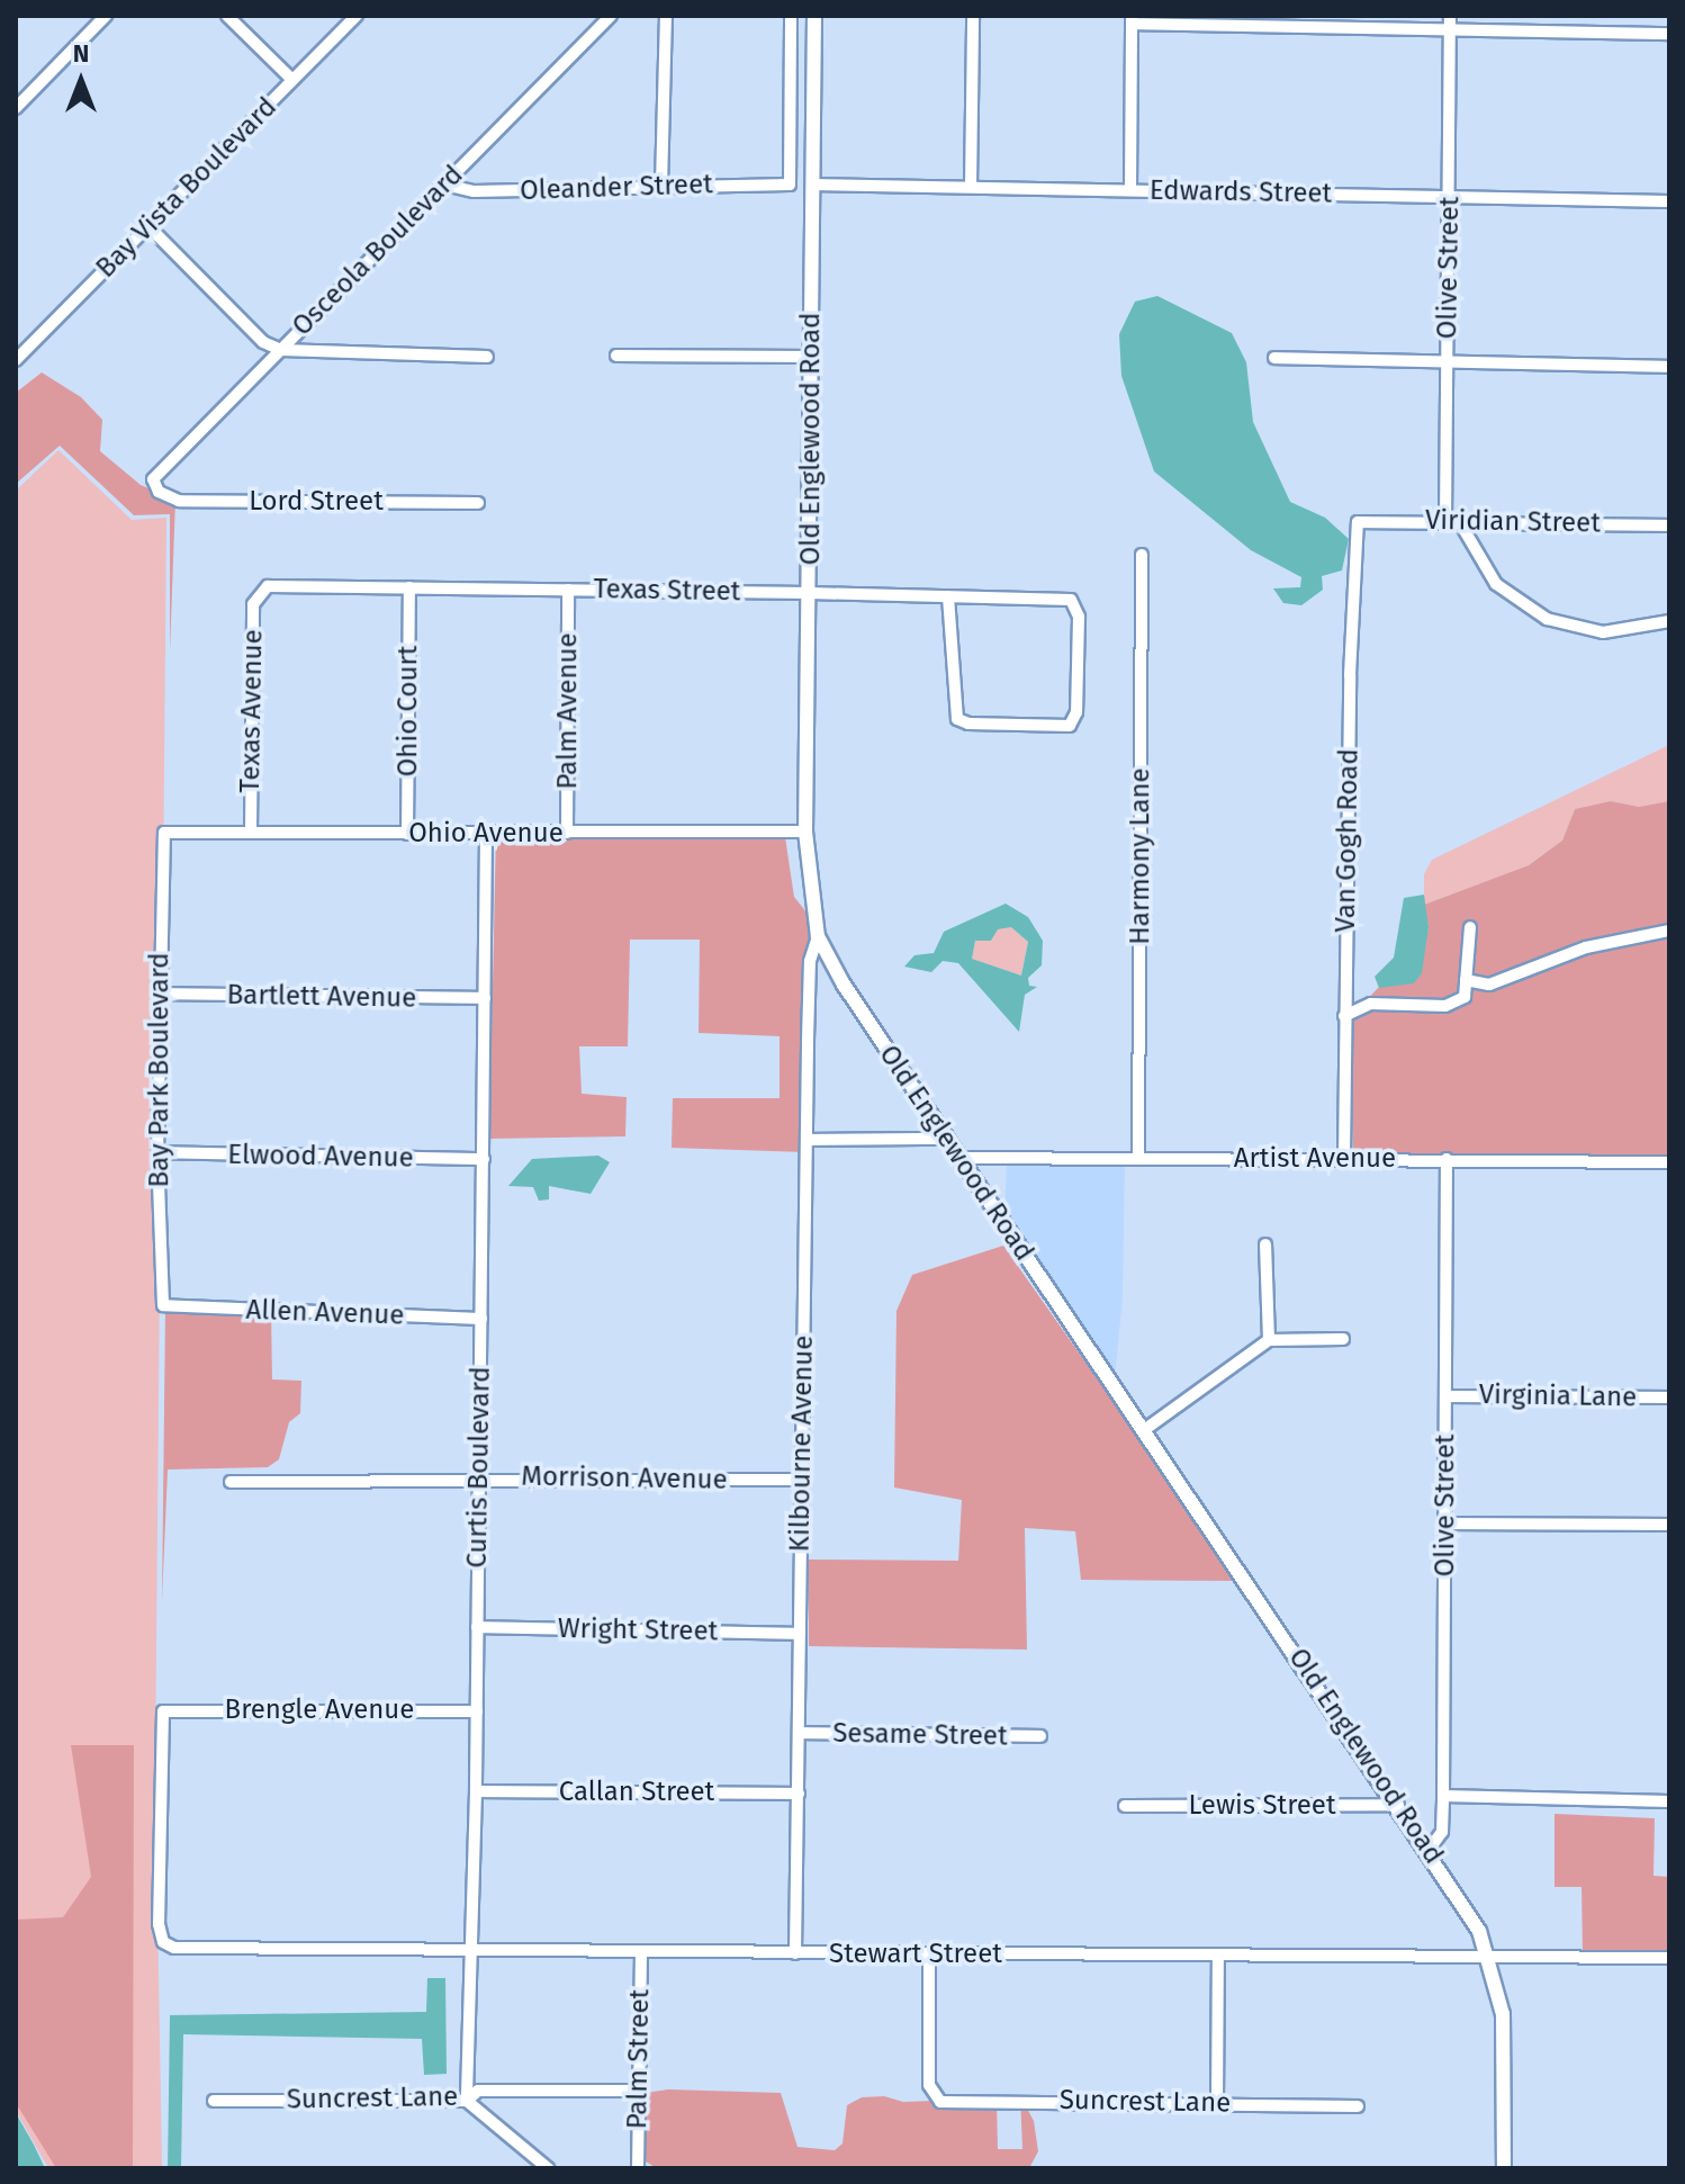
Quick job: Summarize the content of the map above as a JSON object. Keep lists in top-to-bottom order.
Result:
{
  "streets": {
    "street": [
      "Bay Vista Boulevard",
      "Oleander Street",
      "Edwards Street",
      "Osceola Boulevard",
      "Olive Street",
      "Old Englewood Road",
      "Lord Street",
      "Viridian Street",
      "Texas Street",
      "Texas Avenue",
      "Ohio Court",
      "Palm Avenue",
      "Ohio Avenue",
      "Van Gogh Road",
      "Harmony Lane",
      "Bartlett Avenue",
      "Bay Park Boulevard",
      "Elwood Avenue",
      "Artist Avenue",
      "Allen Avenue",
      "Virginia Lane",
      "Kilbourne Avenue",
      "Curtis Boulevard",
      "Morrison Avenue",
      "Wright Street",
      "Brengle Avenue",
      "Sesame Street",
      "Callan Street",
      "Lewis Street",
      "Stewart Street",
      "Palm Street",
      "Suncrest Lane"
    ]
  },
  "crossings": [
    ["Oleander Street", "Osceola Boulevard"],
    ["Edwards Street", "Olive Street"],
    ["Edwards Street", "Old Englewood Road"],
    ["Osceola Boulevard", "Lord Street"],
    ["Olive Street", "Old Englewood Road"],
    ["Olive Street", "Viridian Street"],
    ["Olive Street", "Artist Avenue"],
    ["Olive Street", "Virginia Lane"],
    ["Old Englewood Road", "Texas Street"],
    ["Old Englewood Road", "Ohio Avenue"],
    ["Old Englewood Road", "Artist Avenue"],
    ["Old Englewood Road", "Kilbourne Avenue"],
    ["Old Englewood Road", "Lewis Street"],
    ["Old Englewood Road", "Stewart Street"],
    ["Viridian Street", "Van Gogh Road"],
    ["Texas Street", "Texas Avenue"],
    ["Texas Street", "Ohio Court"],
    ["Texas Street", "Palm Avenue"],
    ["Texas Avenue", "Ohio Avenue"],
    ["Ohio Court", "Ohio Avenue"],
    ["Palm Avenue", "Ohio Avenue"],
    ["Ohio Avenue", "Bay Park Boulevard"],
    ["Ohio Avenue", "Curtis Boulevard"],
    ["Van Gogh Road", "Artist Avenue"],
    ["Harmony Lane", "Artist Avenue"],
    ["Bartlett Avenue", "Bay Park Boulevard"],
    ["Bartlett Avenue", "Curtis Boulevard"],
    ["Bay Park Boulevard", "Elwood Avenue"],
    ["Bay Park Boulevard", "Allen Avenue"],
    ["Elwood Avenue", "Curtis Boulevard"],
    ["Allen Avenue", "Curtis Boulevard"],
    ["Kilbourne Avenue", "Morrison Avenue"],
    ["Kilbourne Avenue", "Wright Street"],
    ["Kilbourne Avenue", "Sesame Street"],
    ["Kilbourne Avenue", "Callan Street"],
    ["Kilbourne Avenue", "Stewart Street"],
    ["Curtis Boulevard", "Morrison Avenue"],
    ["Curtis Boulevard", "Wright Street"],
    ["Curtis Boulevard", "Brengle Avenue"],
    ["Curtis Boulevard", "Callan Street"],
    ["Curtis Boulevard", "Stewart Street"],
    ["Curtis Boulevard", "Suncrest Lane"],
    ["Brengle Avenue", "Stewart Street"],
    ["Stewart Street", "Palm Street"],
    ["Stewart Street", "Suncrest Lane"],
    ["Palm Street", "Suncrest Lane"]
  ],
  "north": "top"
}
